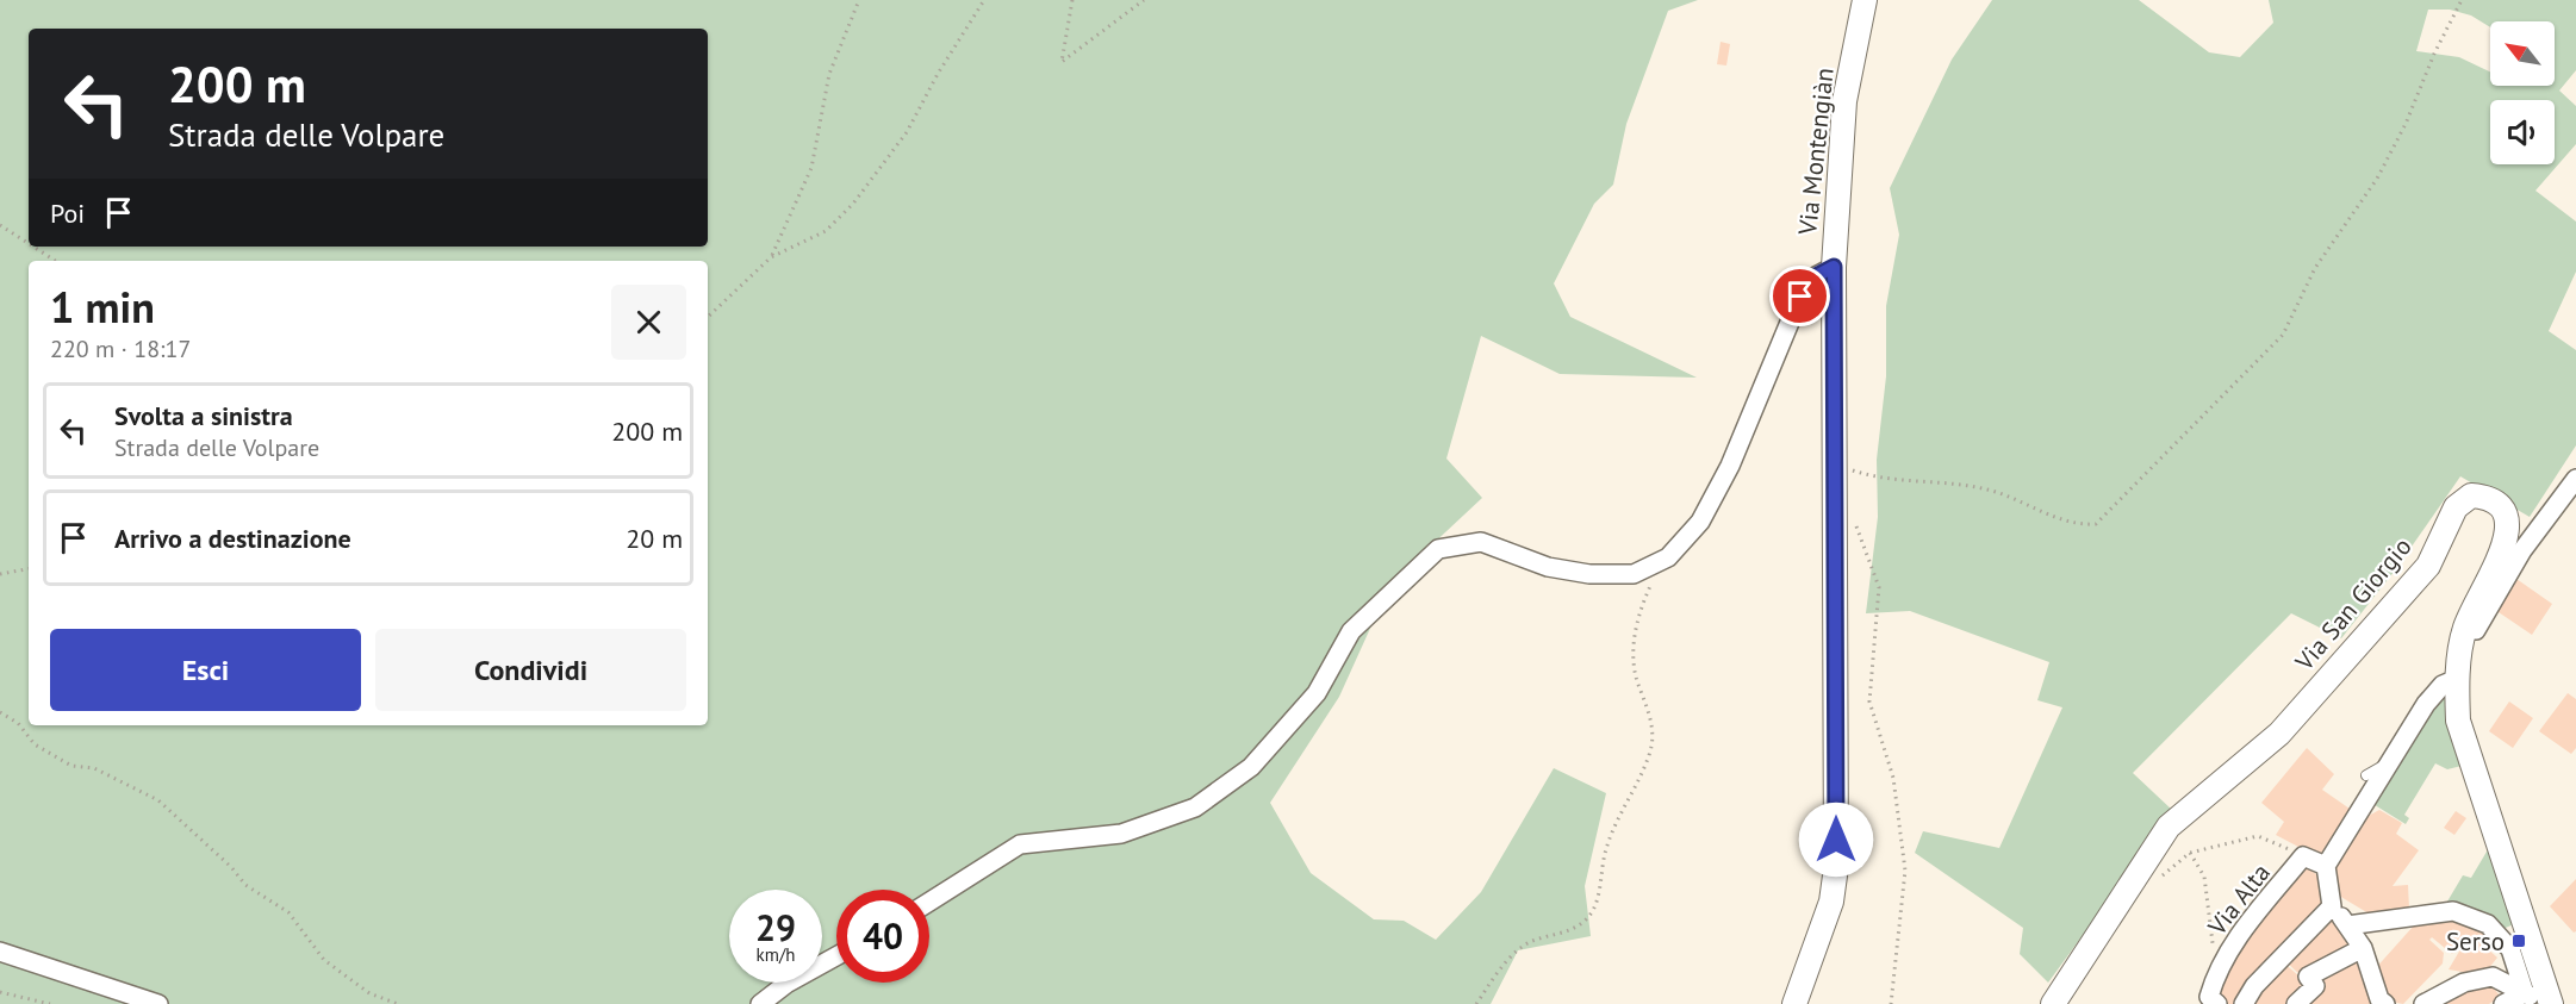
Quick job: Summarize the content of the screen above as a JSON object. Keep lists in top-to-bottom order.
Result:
{
  "streets": {
    "street": ["Via Montengiàn", "Via San Giorgio", "Via Alta"]
  },
  "places": {
    "transit": ["Serso"]
  },
  "north": "top left",
  "page": {
    "turn": ["200 m", "Strada delle Volpare"],
    "then": "Poi",
    "heading": ["1 min", "220 m · 18:17"],
    "list": [
      {
        "name": "Svolta a sinistra",
        "note": "Strada delle Volpare",
        "value": "200 m"
      },
      {
        "name": "Arrivo a destinazione",
        "value": "20 m"
      }
    ],
    "buttons": ["Esci", "Condividi"],
    "speed": "29 km/h",
    "limit": "40"
  }
}
